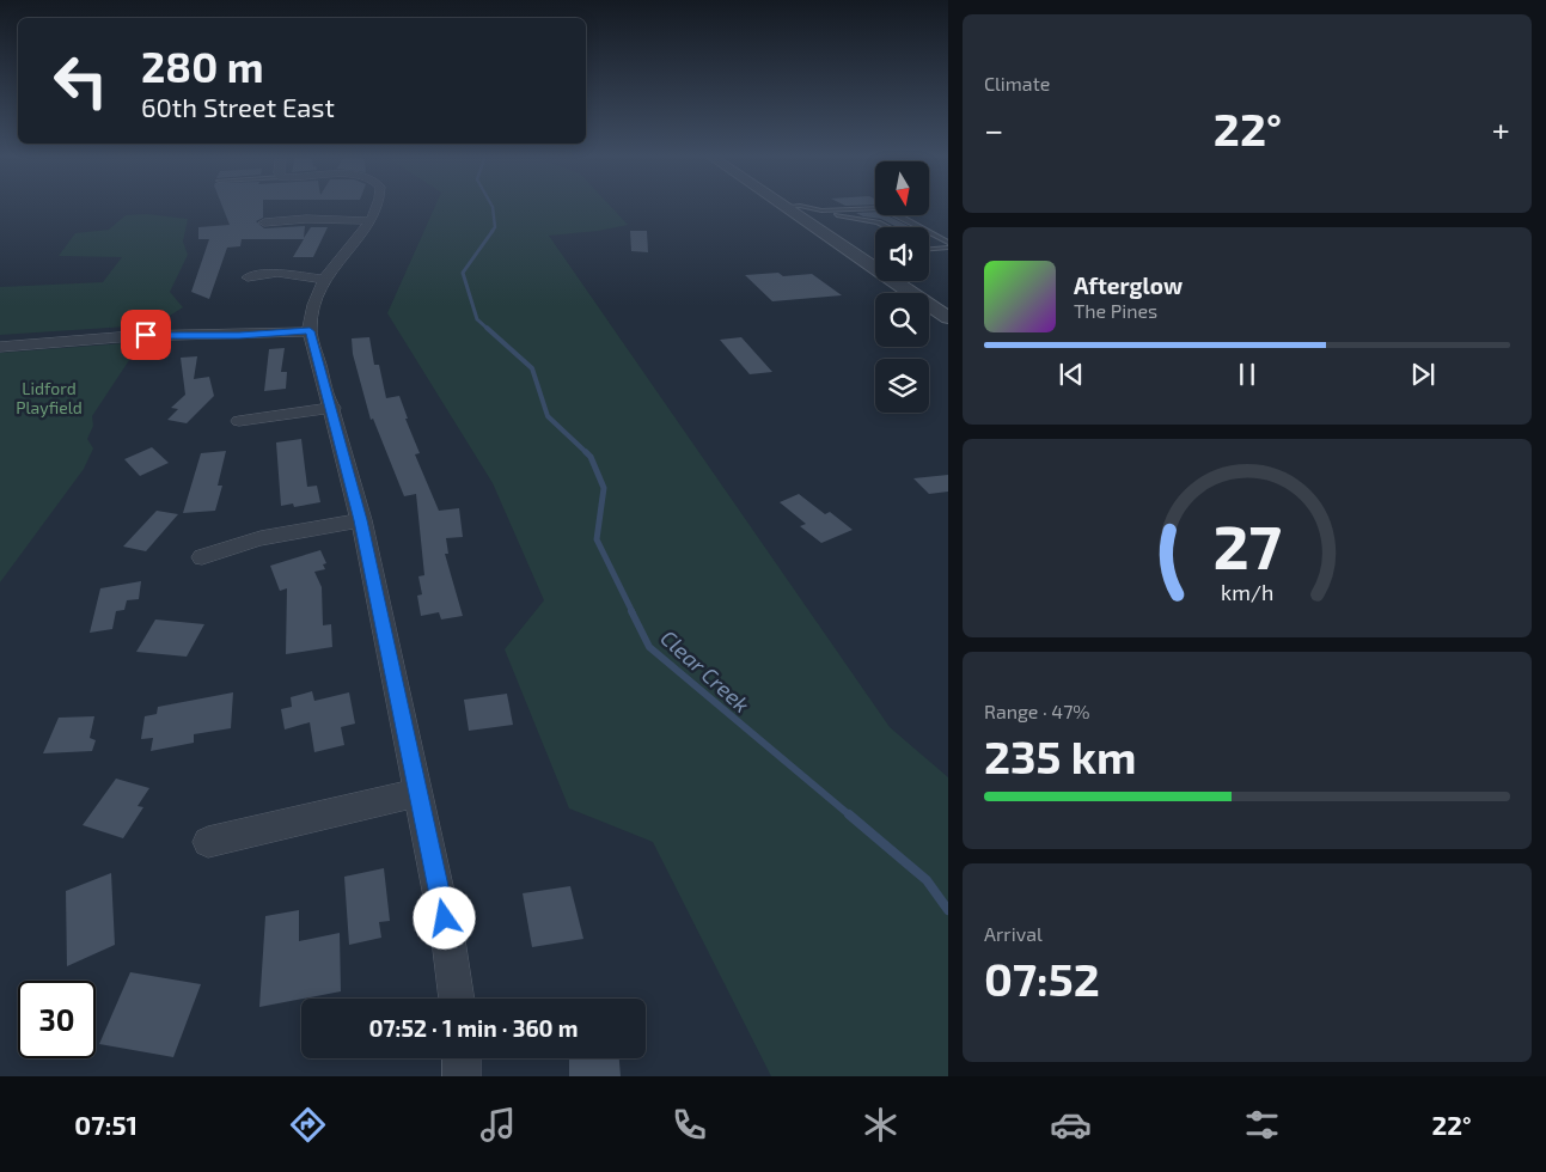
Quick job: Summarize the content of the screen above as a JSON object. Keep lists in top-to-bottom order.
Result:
{
  "water": ["Clear Creek"],
  "parks": ["Lidford Playfield"],
  "north": "bottom",
  "page": {
    "tile": [
      "Climate",
      ["Range · 47%", "235 km"],
      ["Arrival", "07:52"]
    ],
    "turn": ["280 m", "60th Street East"],
    "heat": ["−", "22°", "+"],
    "song": ["Afterglow", "The Pines"],
    "limit": "30",
    "trip": "07:52 · 1 min · 360 m",
    "tabs": ["07:51", "22°"],
    "gauge": ["27", "km/h"]
  }
}
